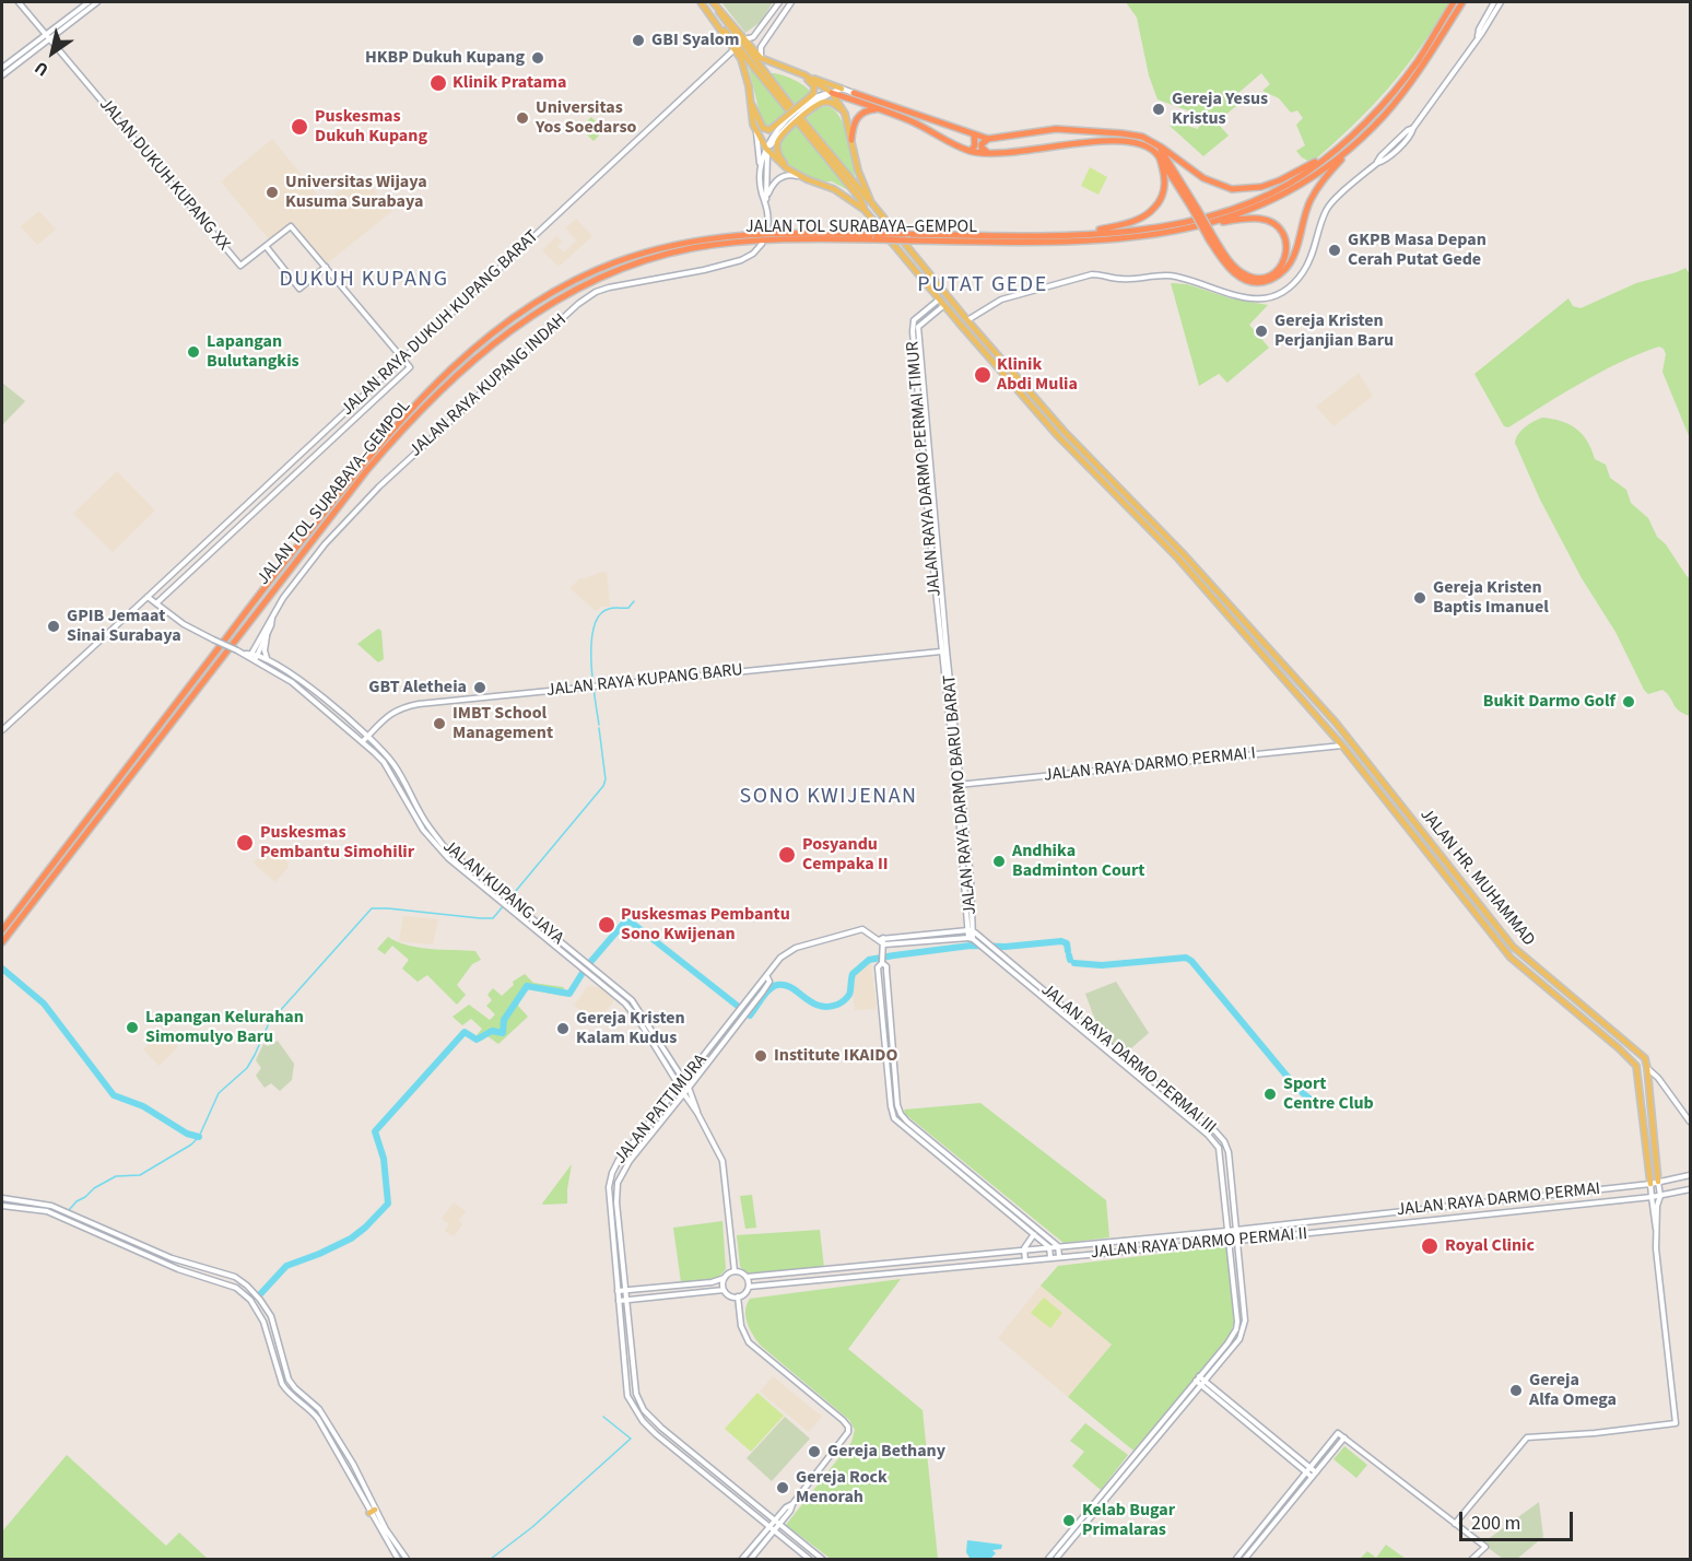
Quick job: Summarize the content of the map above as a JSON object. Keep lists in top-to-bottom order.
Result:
{
  "streets": {
    "highway": ["JALAN TOL SURABAYA–GEMPOL"],
    "main road": ["JALAN HR. MUHAMMAD"],
    "street": [
      "JALAN DUKUH KUPANG XX",
      "JALAN RAYA DUKUH KUPANG BARAT",
      "JALAN RAYA KUPANG INDAH",
      "JALAN RAYA DARMO PERMAI TIMUR",
      "JALAN RAYA KUPANG BARU",
      "JALAN RAYA DARMO PERMAI I",
      "JALAN RAYA DARMO BARU BARAT",
      "JALAN KUPANG JAYA",
      "JALAN RAYA DARMO PERMAI III",
      "JALAN PATTIMURA",
      "JALAN RAYA DARMO PERMAI",
      "JALAN RAYA DARMO PERMAI II"
    ]
  },
  "crossings": [
    ["JALAN RAYA DUKUH KUPANG BARAT", "JALAN KUPANG JAYA"],
    ["JALAN RAYA KUPANG INDAH", "JALAN KUPANG JAYA"],
    ["JALAN RAYA DARMO PERMAI TIMUR", "JALAN RAYA KUPANG BARU"],
    ["JALAN RAYA DARMO PERMAI TIMUR", "JALAN RAYA DARMO BARU BARAT"],
    ["JALAN RAYA DARMO PERMAI TIMUR", "JALAN HR. MUHAMMAD"],
    ["JALAN RAYA KUPANG BARU", "JALAN RAYA DARMO BARU BARAT"],
    ["JALAN RAYA KUPANG BARU", "JALAN KUPANG JAYA"],
    ["JALAN RAYA DARMO PERMAI I", "JALAN RAYA DARMO BARU BARAT"],
    ["JALAN RAYA DARMO PERMAI I", "JALAN HR. MUHAMMAD"],
    ["JALAN RAYA DARMO BARU BARAT", "JALAN RAYA DARMO PERMAI III"],
    ["JALAN HR. MUHAMMAD", "JALAN RAYA DARMO PERMAI"],
    ["JALAN KUPANG JAYA", "JALAN PATTIMURA"],
    ["JALAN RAYA DARMO PERMAI III", "JALAN RAYA DARMO PERMAI II"],
    ["JALAN RAYA DARMO PERMAI", "JALAN RAYA DARMO PERMAI II"]
  ],
  "districts": ["DUKUH KUPANG", "PUTAT GEDE", "SONO KWIJENAN"],
  "places": [
    "GBI Syalom",
    "HKBP Dukuh Kupang",
    "Klinik Pratama",
    "Gereja Yesus Kristus",
    "Universitas Yos Soedarso",
    "Puskesmas Dukuh Kupang",
    "Universitas Wijaya Kusuma Surabaya",
    "GKPB Masa Depan Cerah Putat Gede",
    "Gereja Kristen Perjanjian Baru",
    "Lapangan Bulutangkis",
    "Klinik Abdi Mulia",
    "Gereja Kristen Baptis Imanuel",
    "GPIB Jemaat Sinai Surabaya",
    "GBT Aletheia",
    "Bukit Darmo Golf",
    "IMBT School Management",
    "Puskesmas Pembantu Simohilir",
    "Posyandu Cempaka II",
    "Andhika Badminton Court",
    "Puskesmas Pembantu Sono Kwijenan",
    "Lapangan Kelurahan Simomulyo Baru",
    "Gereja Kristen Kalam Kudus",
    "Institute IKAIDO",
    "Sport Centre Club",
    "Royal Clinic",
    "Gereja Alfa Omega",
    "Gereja Bethany",
    "Gereja Rock Menorah",
    "Kelab Bugar Primalaras"
  ],
  "scale_bar": "200 m",
  "north": "bottom left"
}
